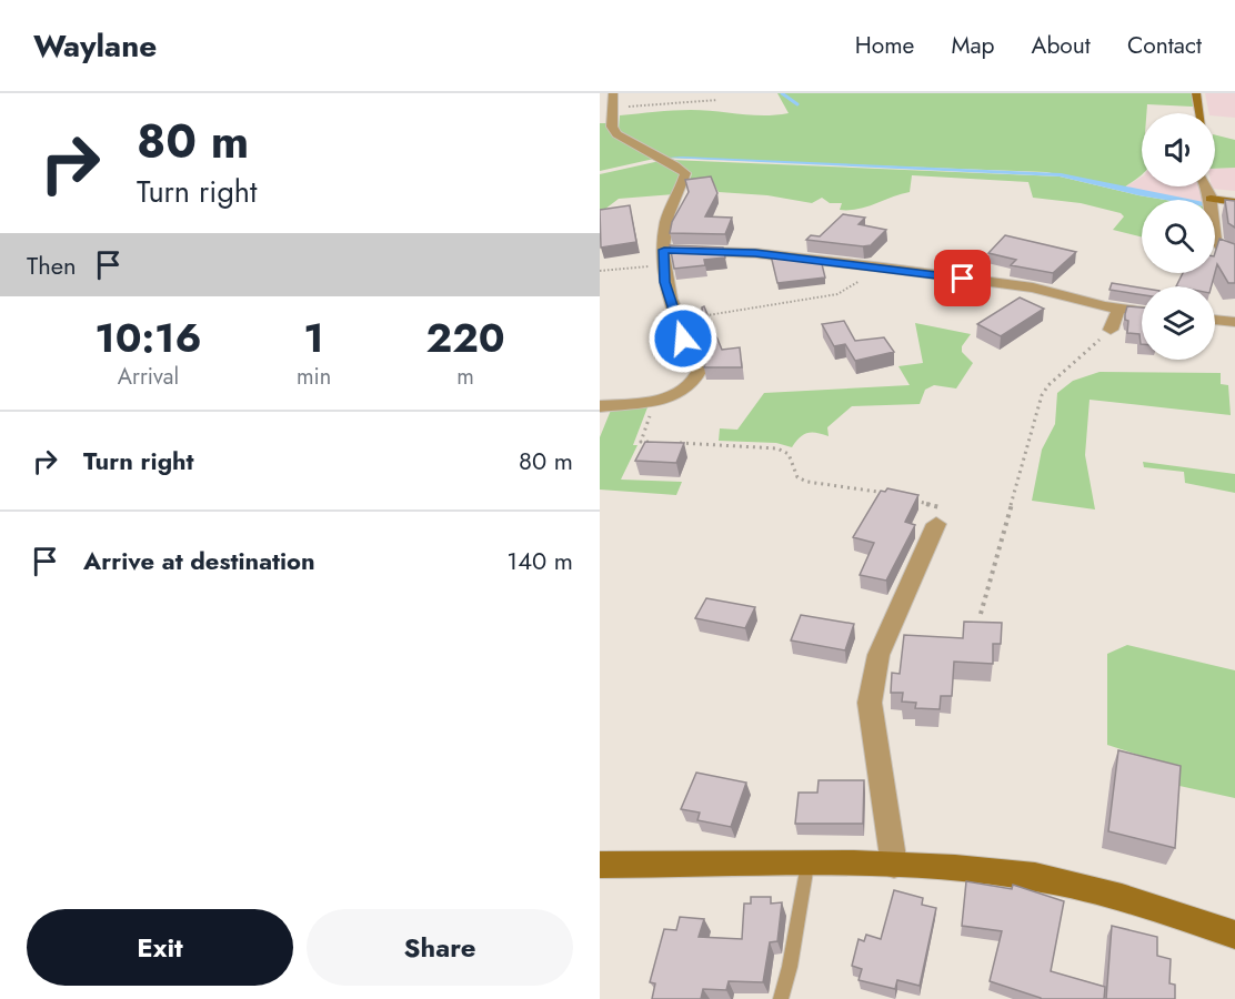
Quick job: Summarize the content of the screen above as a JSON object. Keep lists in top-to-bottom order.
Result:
{
  "page": {
    "header": "Waylane",
    "nav": [
      "Home",
      "Map",
      "About",
      "Contact"
    ],
    "turn": ["80 m", "Turn right"],
    "then": "Then",
    "eta": [
      "10:16",
      "Arrival",
      "1",
      "min",
      "220",
      "m"
    ],
    "list": [
      {
        "name": "Turn right",
        "value": "80 m"
      },
      {
        "name": "Arrive at destination",
        "value": "140 m"
      }
    ],
    "buttons": ["Exit", "Share"]
  }
}
